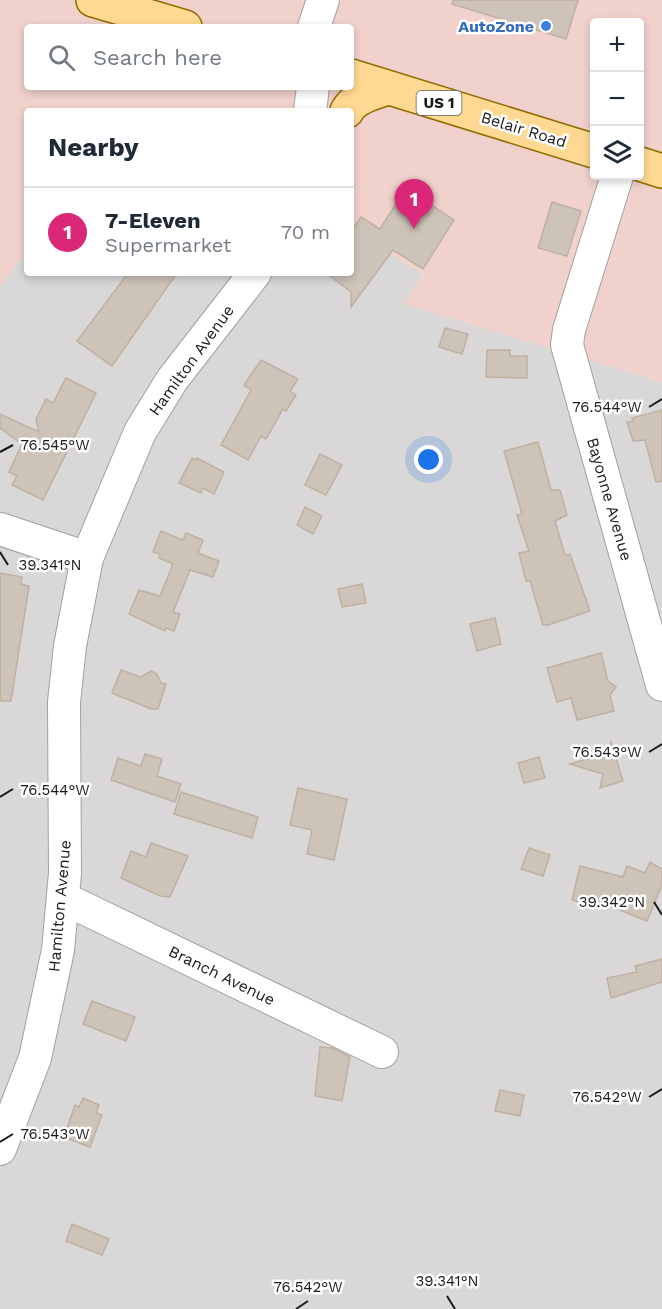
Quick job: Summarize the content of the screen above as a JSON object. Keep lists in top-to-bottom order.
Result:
{
  "streets": {
    "main road": ["US 1", "Belair Road"],
    "street": ["Hamilton Avenue", "Bayonne Avenue", "Branch Avenue"]
  },
  "crossings": [
    ["Hamilton Avenue", "Branch Avenue"]
  ],
  "places": ["AutoZone"],
  "page": {
    "map_buttons": ["+", "−"],
    "search": "Search here",
    "heading": "Nearby",
    "pins": "1",
    "list": [
      {
        "mark": "1",
        "name": "7-Eleven",
        "note": "Supermarket",
        "value": "70 m"
      }
    ]
  },
  "coordinates": [
    "76.544°W",
    "76.545°W",
    "39.341°N",
    "76.543°W",
    "39.342°N",
    "76.542°W"
  ]
}
